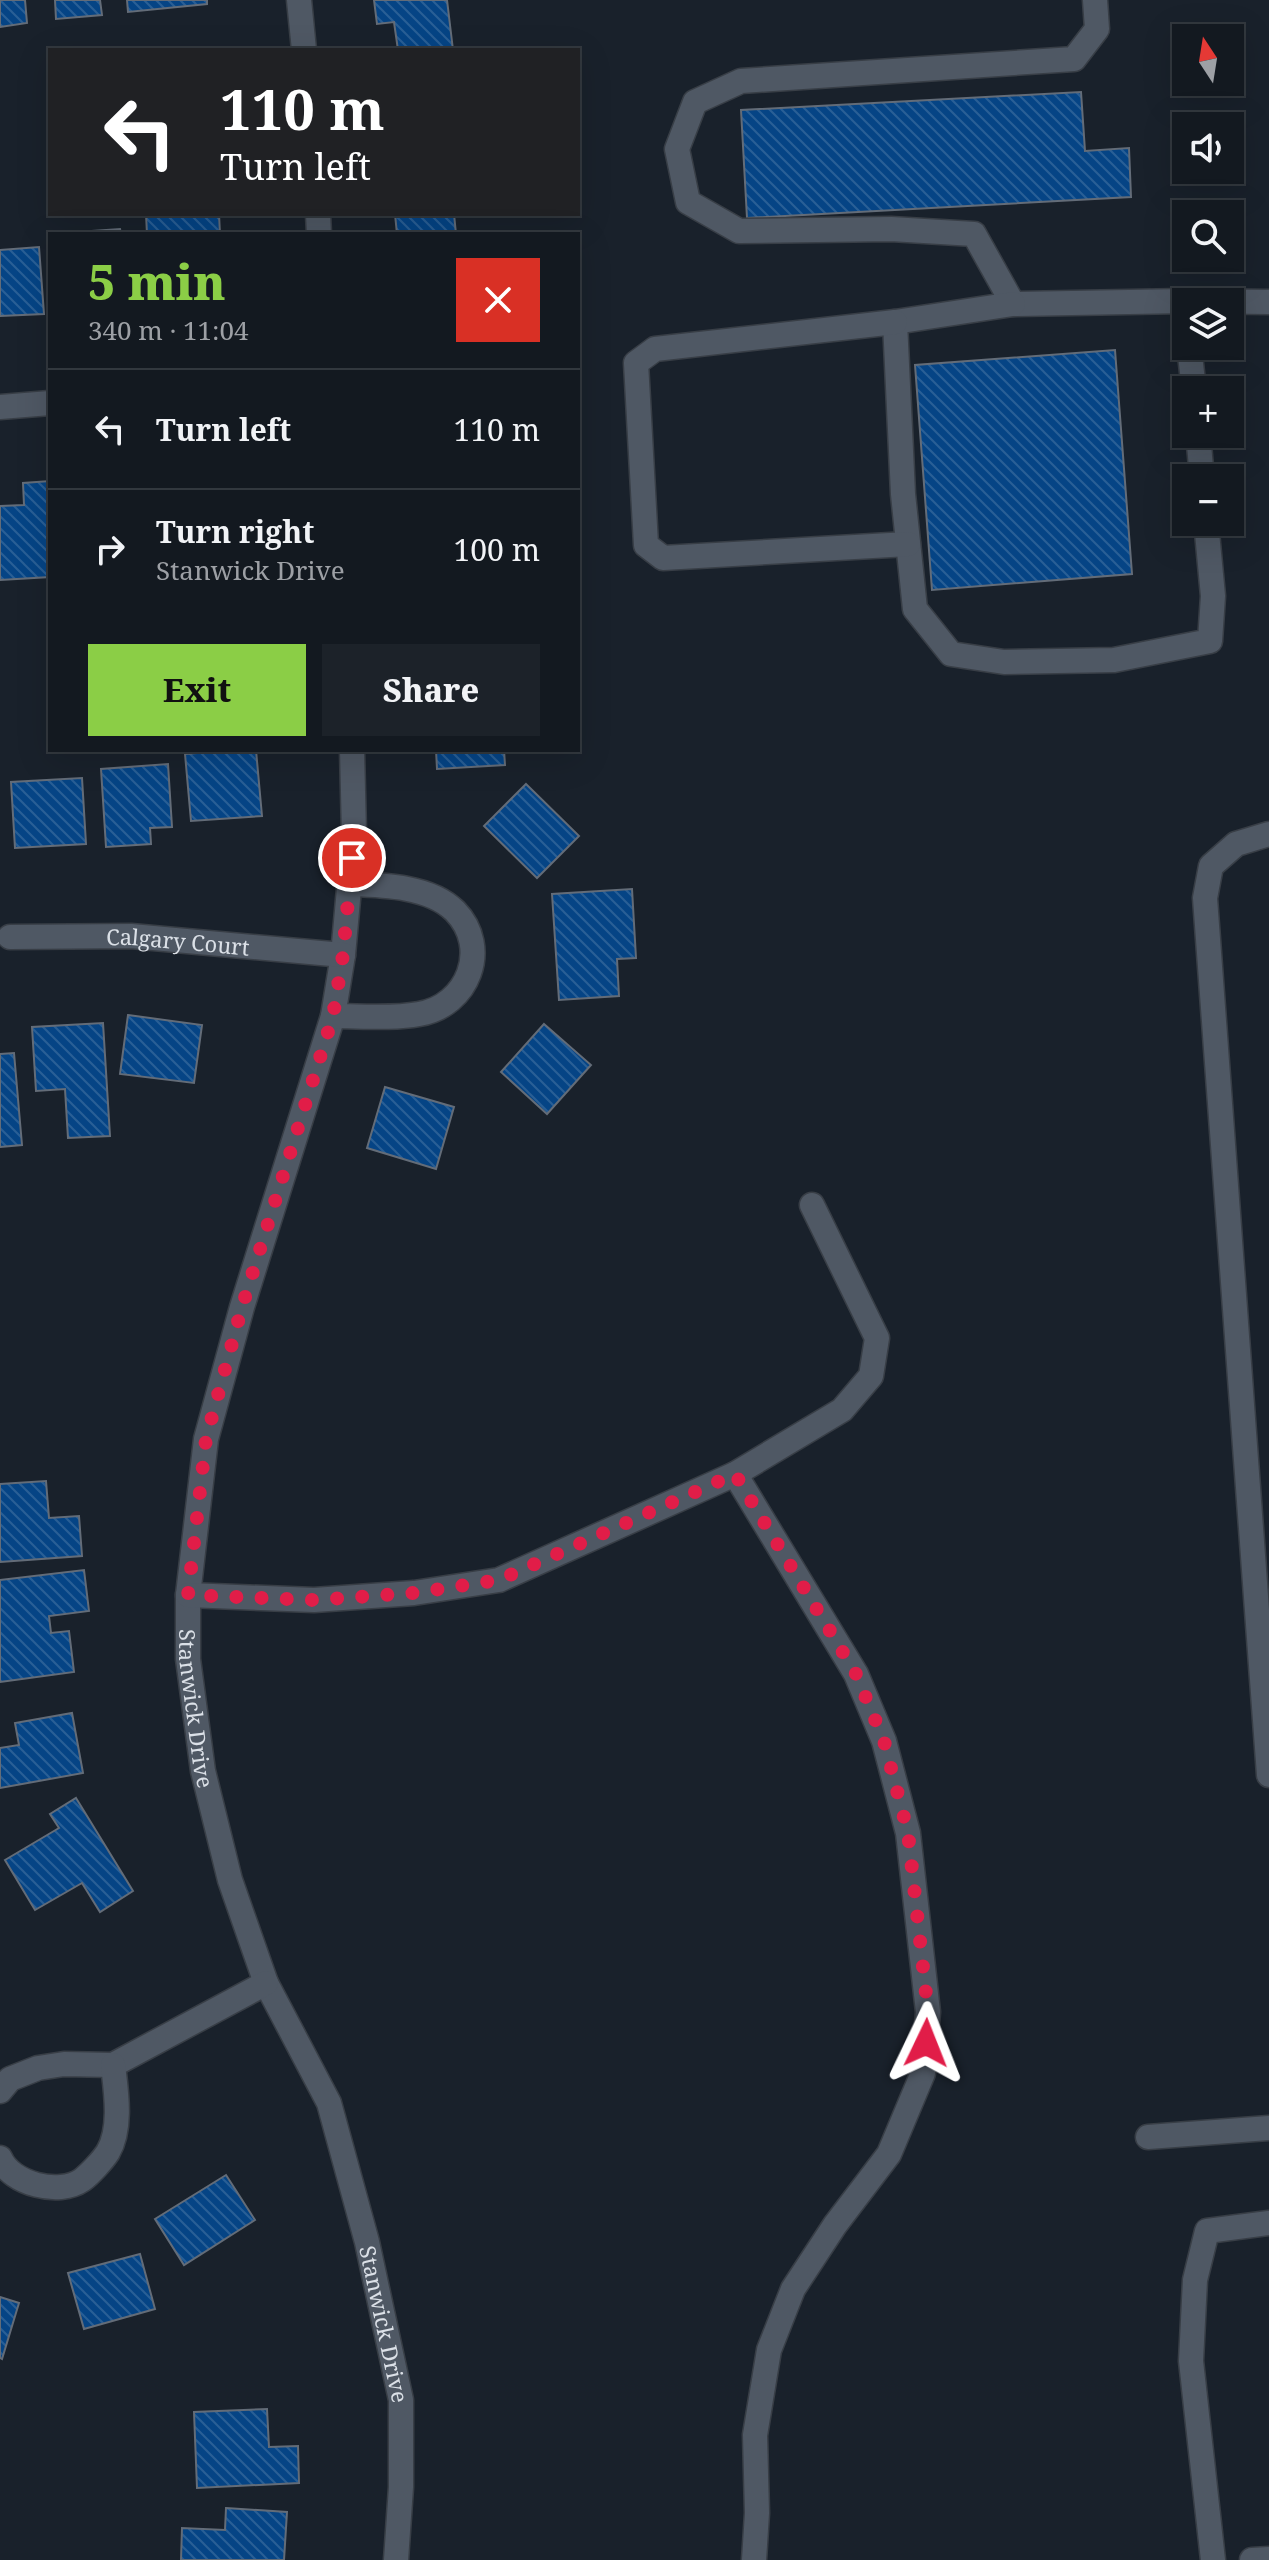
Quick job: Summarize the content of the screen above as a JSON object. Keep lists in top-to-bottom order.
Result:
{
  "streets": {
    "street": ["Calgary Court", "Stanwick Drive"]
  },
  "crossings": [
    ["Calgary Court", "Stanwick Drive"]
  ],
  "north": "top",
  "page": {
    "map_buttons": ["+", "−"],
    "turn": ["110 m", "Turn left"],
    "heading": ["5 min", "340 m · 11:04"],
    "list": [
      {
        "name": "Turn left",
        "value": "110 m"
      },
      {
        "name": "Turn right",
        "note": "Stanwick Drive",
        "value": "100 m"
      }
    ],
    "buttons": ["Exit", "Share"]
  }
}
